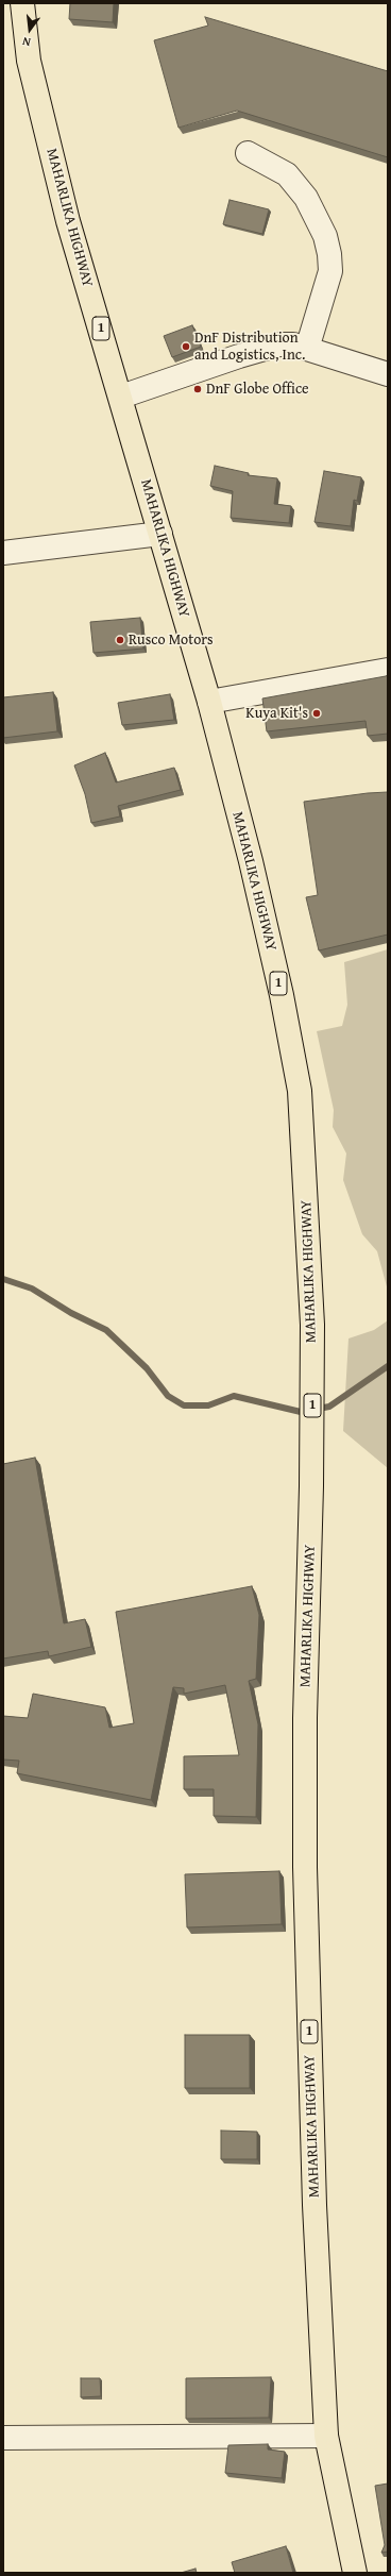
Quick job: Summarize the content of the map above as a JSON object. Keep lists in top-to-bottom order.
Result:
{
  "streets": {
    "main road": ["MAHARLIKA HIGHWAY", "1"]
  },
  "places": [
    "DnF Distribution and Logistics, Inc.",
    "DnF Globe Office",
    "Rusco Motors",
    "Kuya Kit's"
  ],
  "north": "bottom"
}
